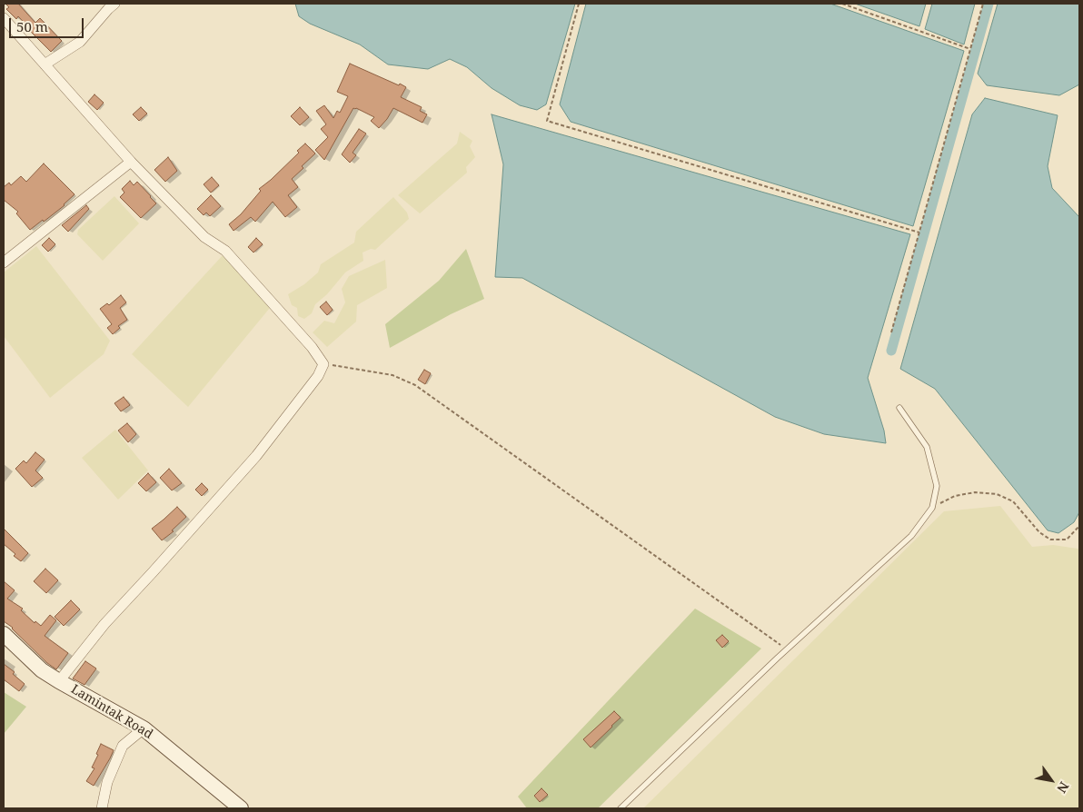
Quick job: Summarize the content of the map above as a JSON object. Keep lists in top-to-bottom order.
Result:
{
  "streets": {
    "main road": ["Lamintak Road"]
  },
  "scale_bar": "50 m",
  "north": "bottom right"
}
